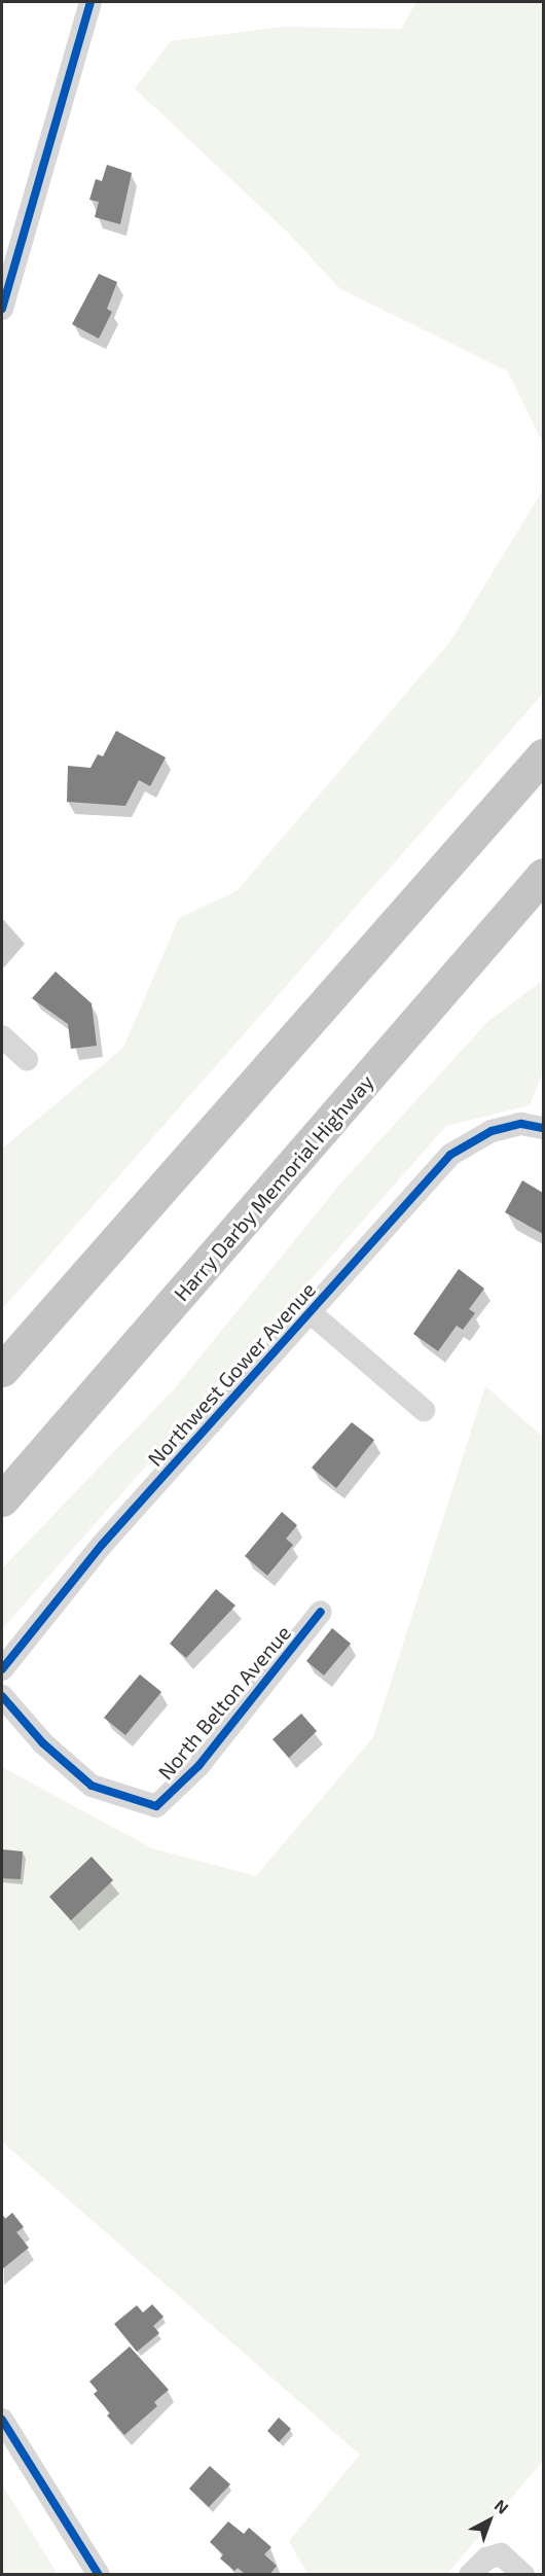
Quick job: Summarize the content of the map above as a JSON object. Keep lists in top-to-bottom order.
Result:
{
  "streets": {
    "highway": ["Harry Darby Memorial Highway"],
    "street": ["Northwest Gower Avenue", "North Belton Avenue"]
  },
  "north": "top right"
}
